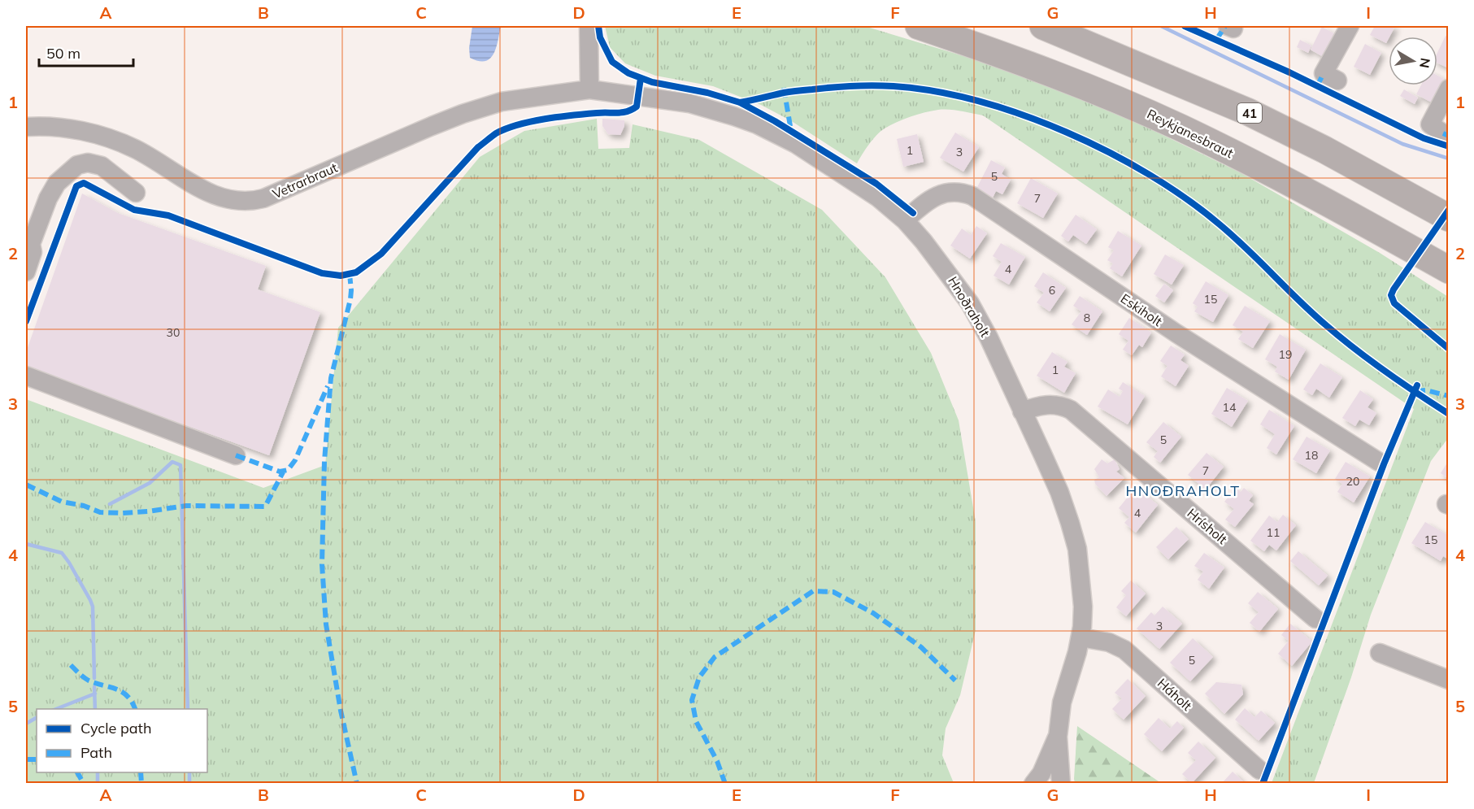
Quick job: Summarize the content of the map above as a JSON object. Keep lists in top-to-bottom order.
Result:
{
  "streets": {
    "highway": ["41", "Reykjanesbraut"],
    "street": [
      "Vetrarbraut",
      "Hnoðraholt",
      "Eskiholt",
      "Hrísholt",
      "Háholt"
    ]
  },
  "crossings": [
    ["Vetrarbraut", "Hnoðraholt"],
    ["Hnoðraholt", "Eskiholt"],
    ["Hnoðraholt", "Hrísholt"],
    ["Hnoðraholt", "Háholt"]
  ],
  "districts": ["HNOÐRAHOLT"],
  "house_numbers": [
    "1",
    "3",
    "5",
    "7",
    "4",
    "6",
    "15",
    "8",
    "30",
    "19",
    "1",
    "14",
    "5",
    "18",
    "7",
    "20",
    "4",
    "11",
    "15",
    "3",
    "5"
  ],
  "legend": ["Cycle path", "Path"],
  "scale_bar": "50 m",
  "north": "right",
  "grid": {
    "columns": [
      "A",
      "B",
      "C",
      "D",
      "E",
      "F",
      "G",
      "H",
      "I"
    ],
    "rows": [
      "1",
      "2",
      "3",
      "4",
      "5"
    ]
  }
}
